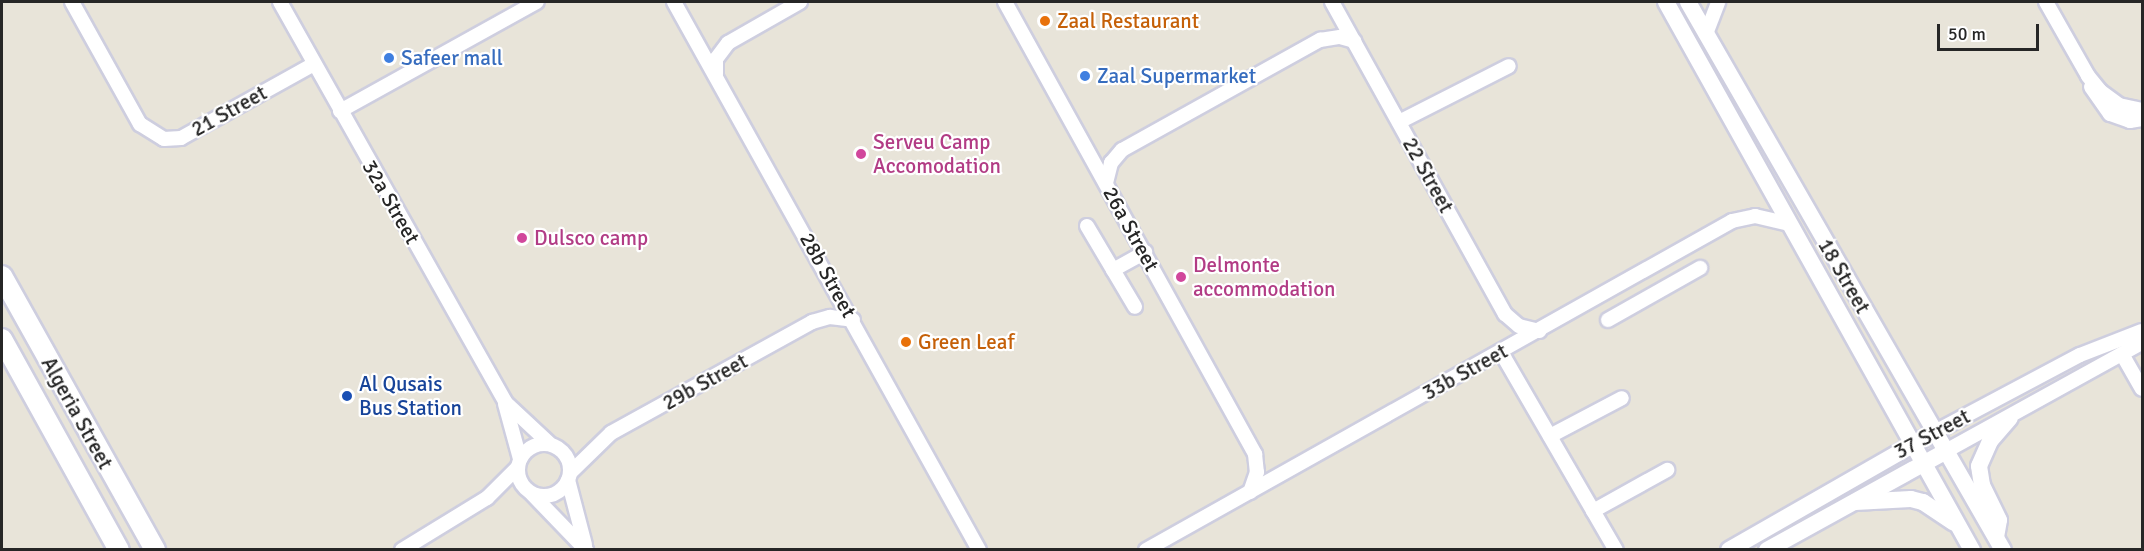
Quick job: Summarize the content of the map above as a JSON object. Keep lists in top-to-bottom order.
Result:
{
  "streets": {
    "main road": ["Algeria Street"],
    "street": [
      "21 Street",
      "22 Street",
      "32a Street",
      "26a Street",
      "28b Street",
      "18 Street",
      "33b Street",
      "29b Street",
      "37 Street"
    ]
  },
  "crossings": [
    ["21 Street", "32a Street"],
    ["22 Street", "33b Street"],
    ["32a Street", "29b Street"],
    ["26a Street", "33b Street"],
    ["28b Street", "29b Street"],
    ["18 Street", "33b Street"],
    ["18 Street", "37 Street"]
  ],
  "places": [
    "Zaal Restaurant",
    "Safeer mall",
    "Zaal Supermarket",
    "Serveu Camp Accomodation",
    "Dulsco camp",
    "Delmonte accommodation",
    "Green Leaf",
    "Al Qusais Bus Station"
  ],
  "scale_bar": "50 m"
}
